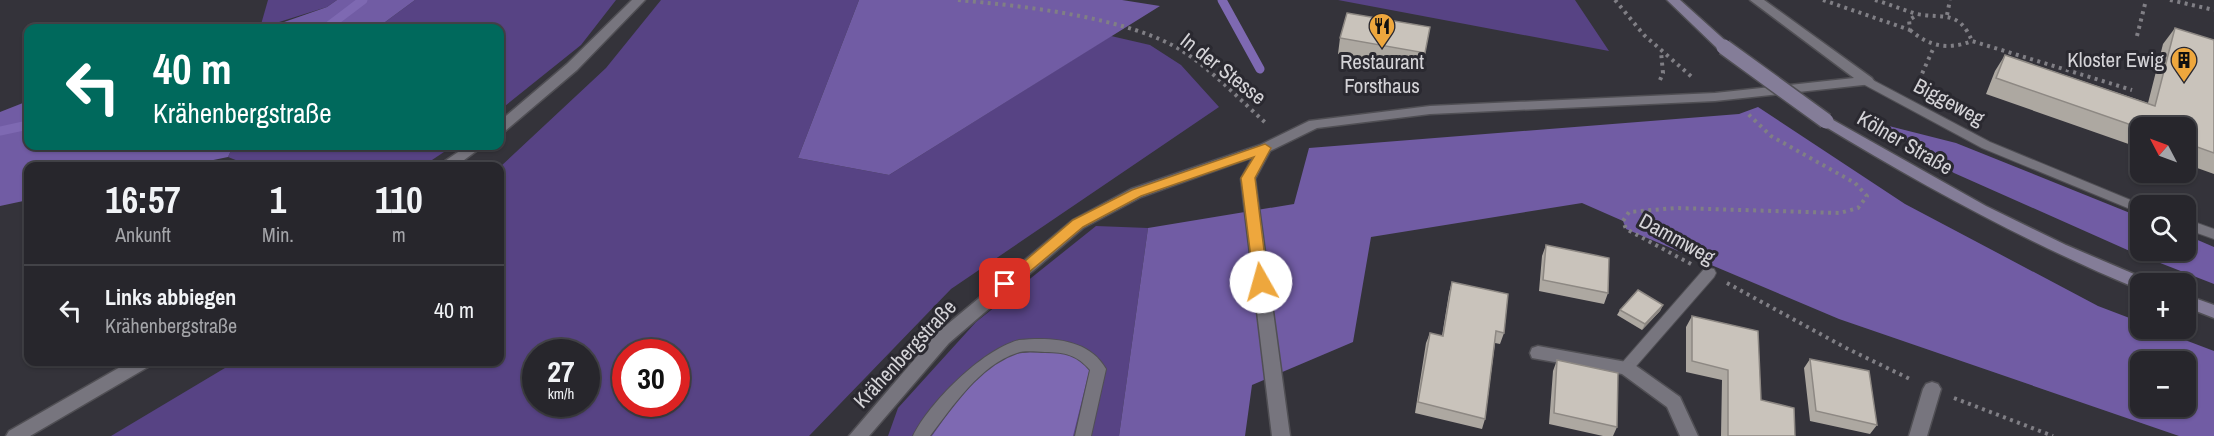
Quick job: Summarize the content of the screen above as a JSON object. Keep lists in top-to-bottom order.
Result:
{
  "streets": {
    "main road": ["Kölner Straße"],
    "street": ["Biggeweg", "Krähenbergstraße"],
    "path": ["In der Stesse", "Dammweg"]
  },
  "crossings": [
    ["In der Stesse", "Krähenbergstraße"],
    ["Biggeweg", "Krähenbergstraße"],
    ["Dammweg", "Krähenbergstraße"]
  ],
  "places": {
    "restaurant": ["Restaurant Forsthaus"],
    "building": ["Kloster Ewig"]
  },
  "north": "top left",
  "page": {
    "turn": ["40 m", "Krähenbergstraße"],
    "map_buttons": ["+", "−"],
    "eta": [
      "16:57",
      "Ankunft",
      "1",
      "Min.",
      "110",
      "m"
    ],
    "list": [
      {
        "name": "Links abbiegen",
        "note": "Krähenbergstraße",
        "value": "40 m"
      }
    ],
    "speed": "27 km/h",
    "limit": "30"
  }
}
